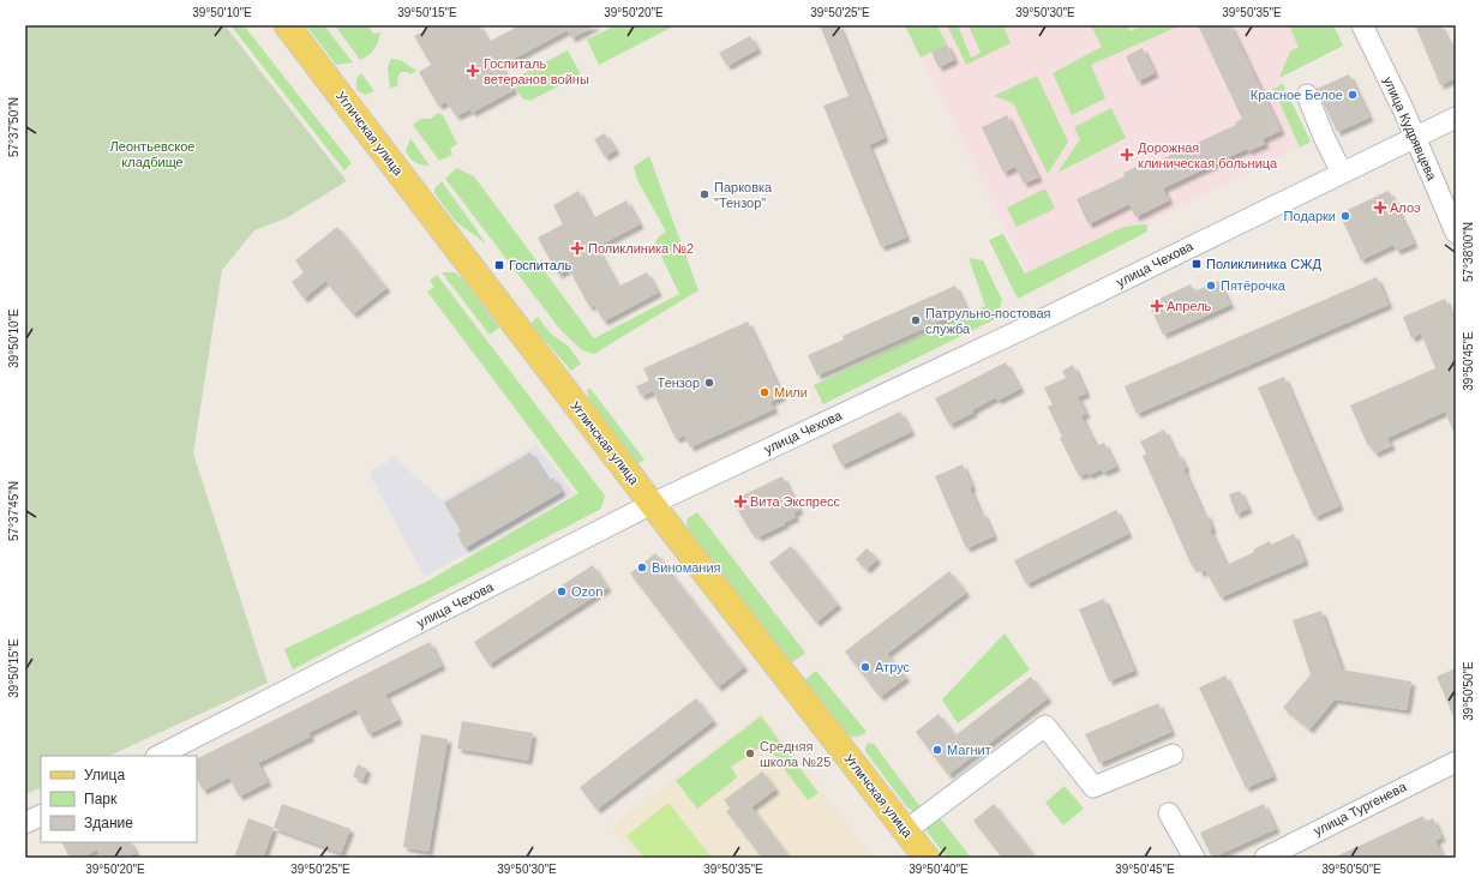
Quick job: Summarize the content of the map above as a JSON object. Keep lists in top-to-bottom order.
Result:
{
  "streets": {
    "main road": ["Угличская улица"],
    "street": ["улица Кудрявцева", "улица Чехова", "улица Тургенева"]
  },
  "crossings": [
    ["улица Кудрявцева", "улица Чехова"],
    ["Угличская улица", "улица Чехова"]
  ],
  "parks": ["Леонтьевское кладбище"],
  "places": {
    "health": [
      "Госпиталь ветеранов войны",
      "Дорожная клиническая больница",
      "Алоэ",
      "Поликлиника №2",
      "Апрель",
      "Вита Экспресс"
    ],
    "other": [
      "Красное Белое",
      "Парковка \"Тензор\"",
      "Подарки",
      "Пятёрочка",
      "Патрульно-постовая служба",
      "Тензор",
      "Мили",
      "Виномания",
      "Ozon",
      "Атрус",
      "Магнит",
      "Средняя школа №25"
    ],
    "transit": ["Поликлиника СЖД", "Госпиталь"]
  },
  "legend": ["Улица", "Парк", "Здание"],
  "coordinates": [
    "39°50'10\"E",
    "39°50'15\"E",
    "39°50'20\"E",
    "39°50'25\"E",
    "39°50'30\"E",
    "39°50'35\"E",
    "57°37'50\"N",
    "57°38'00\"N",
    "39°50'45\"E",
    "57°37'45\"N",
    "39°50'50\"E",
    "39°50'40\"E"
  ]
}
